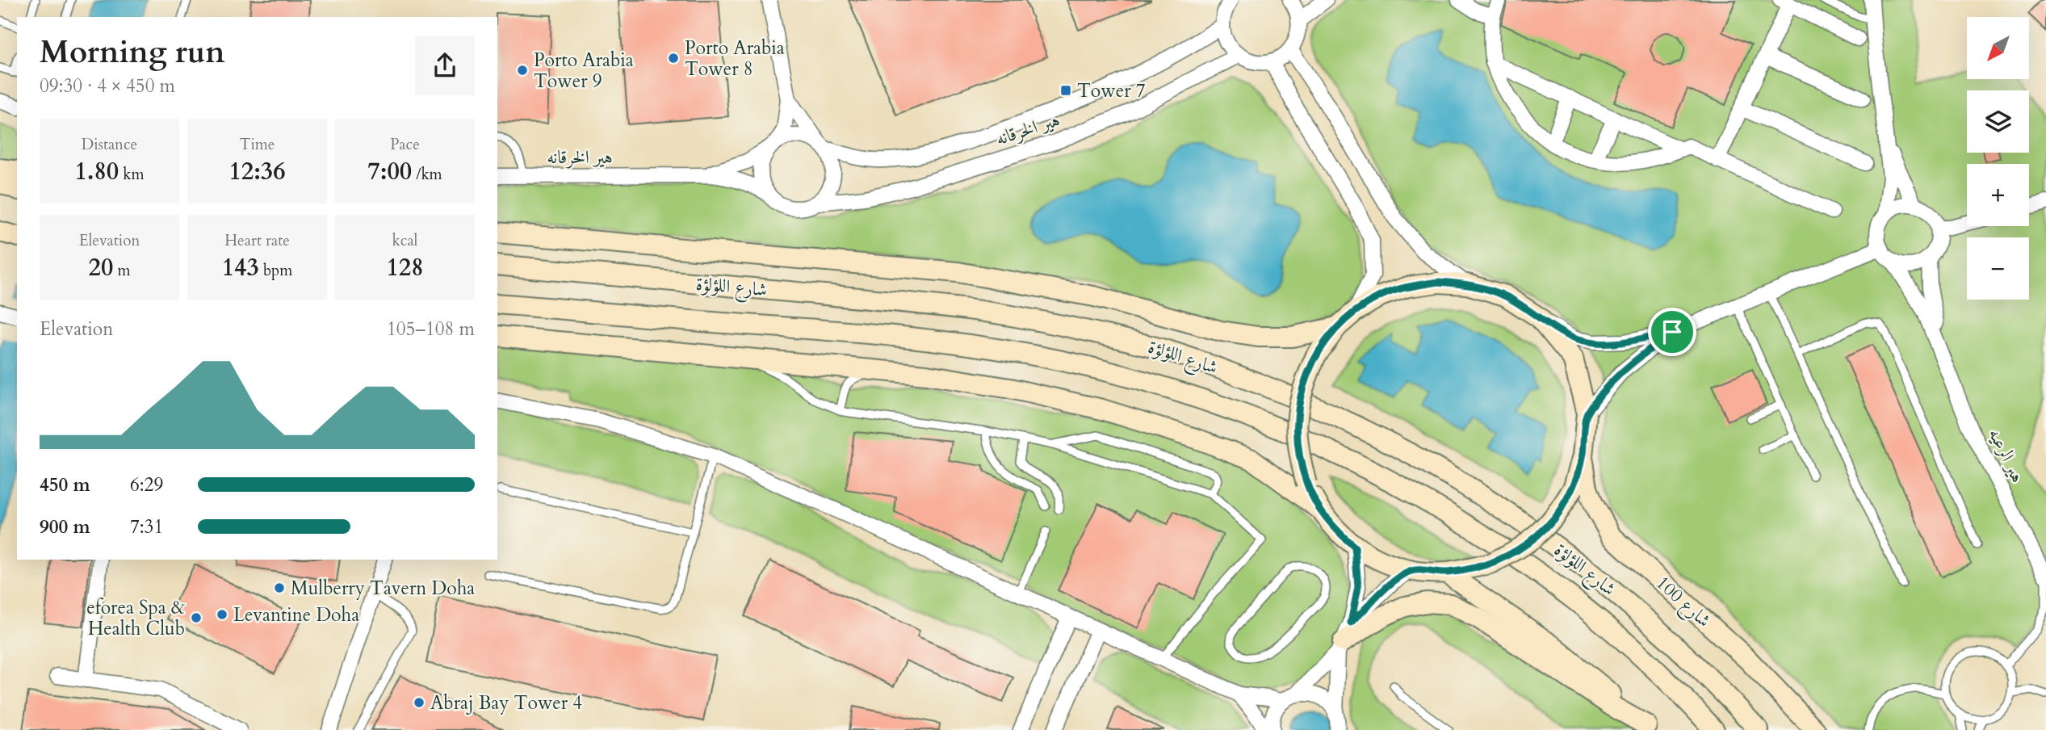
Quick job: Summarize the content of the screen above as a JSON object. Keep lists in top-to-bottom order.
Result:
{
  "streets": {
    "main road": ["شارع اللؤلؤة", "شارع 100"],
    "street": ["هير الخرقانه", "هير الرعيه"]
  },
  "places": {
    "other": [
      "Porto Arabia Tower 8",
      "Porto Arabia Tower 9",
      "Mulberry Tavern Doha",
      "Levantine Doha",
      "eforea Spa & Health Club",
      "Abraj Bay Tower 4"
    ],
    "transit": ["Tower 7"]
  },
  "north": "bottom left",
  "page": {
    "map_buttons": ["+", "−"],
    "heading": ["Morning run", "09:30 · 4 × 450 m"],
    "stats": [
      ["Distance", "1.80 km"],
      ["Time", "12:36"],
      ["Pace", "7:00 /km"],
      ["Elevation", "20 m"],
      ["Heart rate", "143 bpm"],
      ["kcal", "128"]
    ],
    "chart": ["Elevation", "105–108 m"],
    "list": [
      {
        "name": "450 m",
        "note": "6:29"
      },
      {
        "name": "900 m",
        "note": "7:31"
      }
    ]
  }
}
